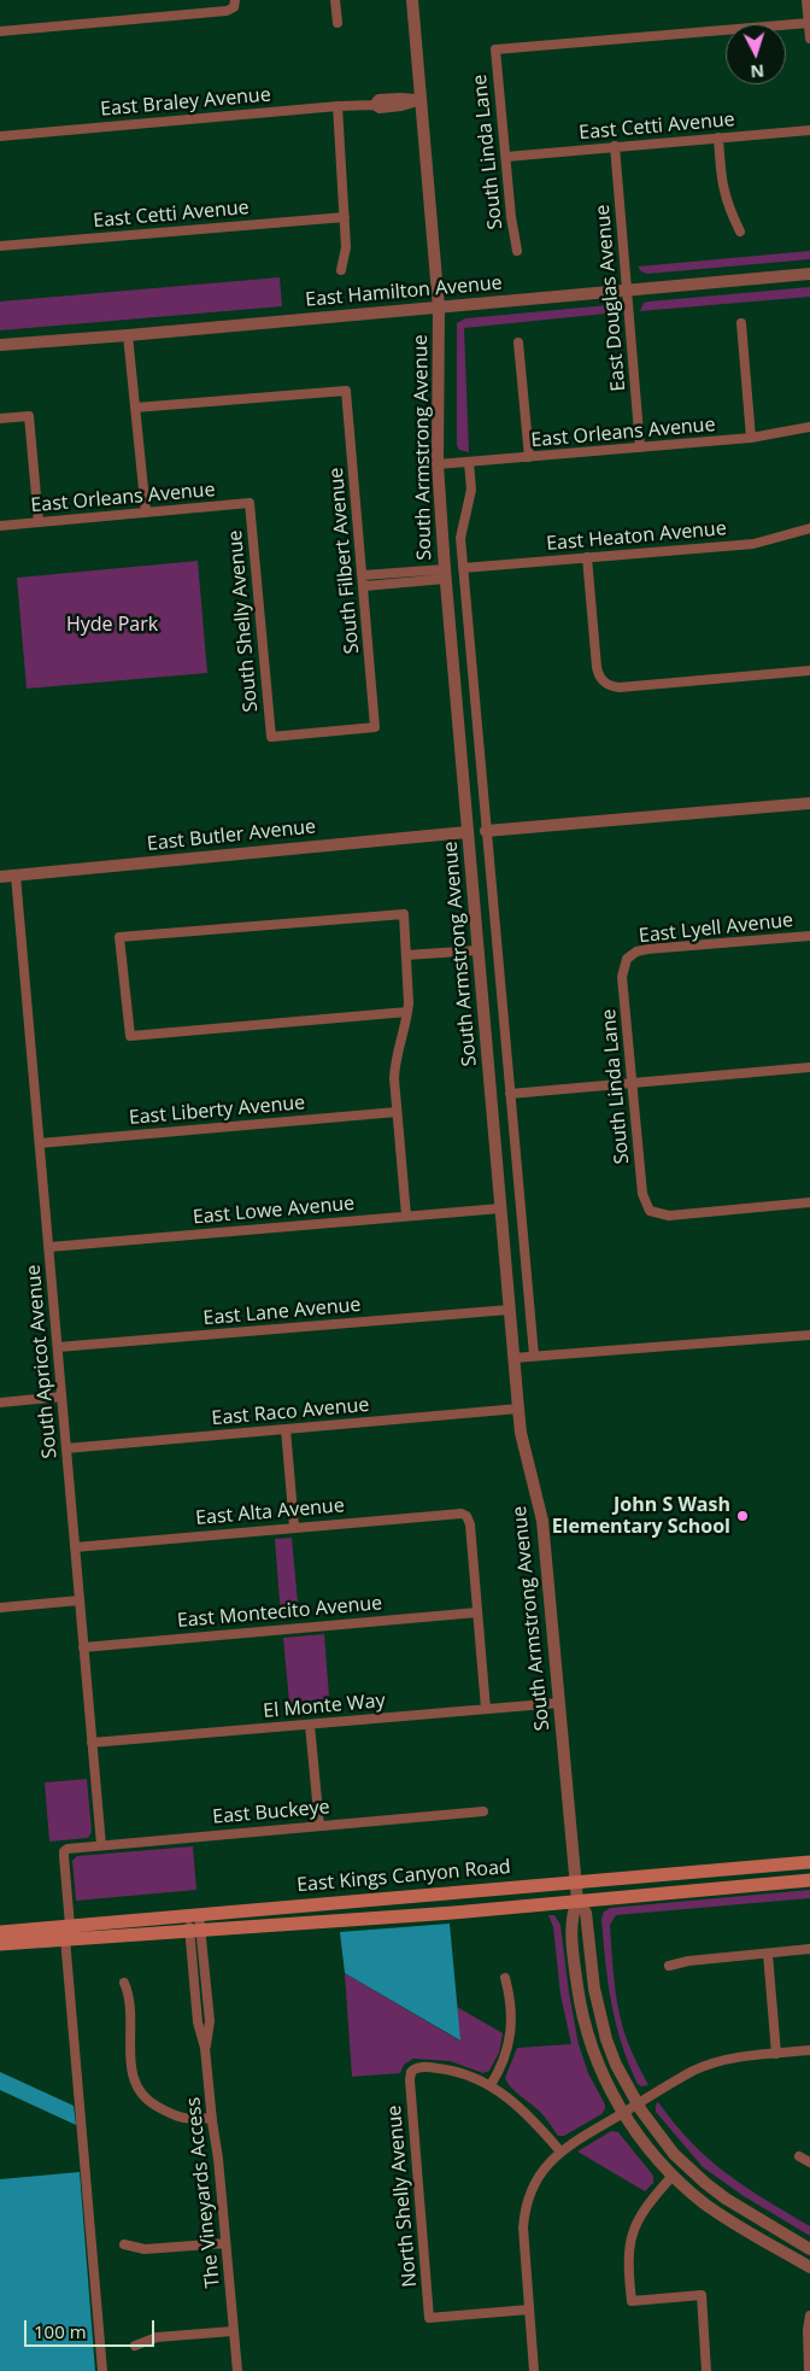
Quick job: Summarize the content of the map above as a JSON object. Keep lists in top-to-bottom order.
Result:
{
  "streets": {
    "main road": ["East Kings Canyon Road"],
    "street": [
      "East Braley Avenue",
      "East Cetti Avenue",
      "South Linda Lane",
      "East Hamilton Avenue",
      "East Douglas Avenue",
      "East Orleans Avenue",
      "South Armstrong Avenue",
      "East Heaton Avenue",
      "South Filbert Avenue",
      "South Shelly Avenue",
      "East Butler Avenue",
      "East Lyell Avenue",
      "East Liberty Avenue",
      "East Lowe Avenue",
      "East Lane Avenue",
      "South Apricot Avenue",
      "East Raco Avenue",
      "East Alta Avenue",
      "East Montecito Avenue",
      "El Monte Way",
      "East Buckeye",
      "The Vineyards Access",
      "North Shelly Avenue"
    ]
  },
  "crossings": [
    ["East Braley Avenue", "South Armstrong Avenue"],
    ["East Cetti Avenue", "South Linda Lane"],
    ["East Cetti Avenue", "East Douglas Avenue"],
    ["South Linda Lane", "East Lyell Avenue"],
    ["East Hamilton Avenue", "East Douglas Avenue"],
    ["East Hamilton Avenue", "South Armstrong Avenue"],
    ["East Douglas Avenue", "East Orleans Avenue"],
    ["East Orleans Avenue", "South Armstrong Avenue"],
    ["East Orleans Avenue", "South Shelly Avenue"],
    ["South Armstrong Avenue", "East Heaton Avenue"],
    ["South Armstrong Avenue", "East Butler Avenue"],
    ["South Armstrong Avenue", "East Lowe Avenue"],
    ["South Armstrong Avenue", "East Lane Avenue"],
    ["South Armstrong Avenue", "East Raco Avenue"],
    ["South Armstrong Avenue", "El Monte Way"],
    ["South Armstrong Avenue", "East Kings Canyon Road"],
    ["South Filbert Avenue", "South Shelly Avenue"],
    ["East Butler Avenue", "South Apricot Avenue"],
    ["East Liberty Avenue", "South Apricot Avenue"],
    ["East Lowe Avenue", "South Apricot Avenue"],
    ["East Lane Avenue", "South Apricot Avenue"],
    ["South Apricot Avenue", "East Raco Avenue"],
    ["South Apricot Avenue", "East Alta Avenue"],
    ["South Apricot Avenue", "East Montecito Avenue"],
    ["South Apricot Avenue", "El Monte Way"],
    ["South Apricot Avenue", "East Buckeye"],
    ["East Alta Avenue", "East Montecito Avenue"],
    ["East Buckeye", "East Kings Canyon Road"],
    ["East Kings Canyon Road", "The Vineyards Access"]
  ],
  "parks": ["Hyde Park"],
  "places": ["John S Wash Elementary School"],
  "scale_bar": "100 m",
  "north": "bottom"
}
